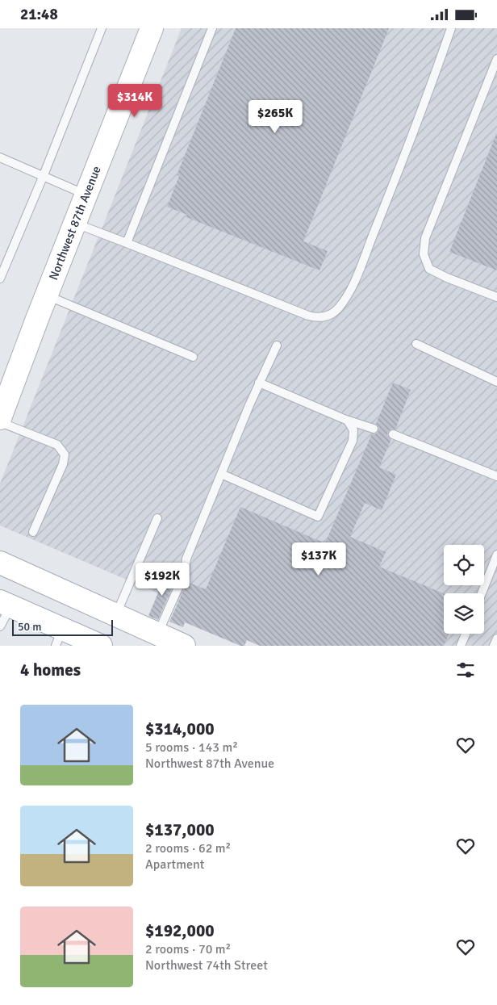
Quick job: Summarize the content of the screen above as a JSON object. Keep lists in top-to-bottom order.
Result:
{
  "streets": {
    "main road": ["Northwest 87th Avenue"]
  },
  "scale_bar": "50 m",
  "page": {
    "status": "21:48",
    "price": [
      "$314K",
      "$265K",
      "$137K",
      "$192K"
    ],
    "scale": "50 m",
    "heading": "4 homes",
    "list": [
      {
        "name": "$314,000",
        "note": "5 rooms · 143 m² · Northwest 87th Avenue"
      },
      {
        "name": "$137,000",
        "note": "2 rooms · 62 m² · Apartment"
      },
      {
        "name": "$192,000",
        "note": "2 rooms · 70 m² · Northwest 74th Street"
      }
    ]
  }
}
